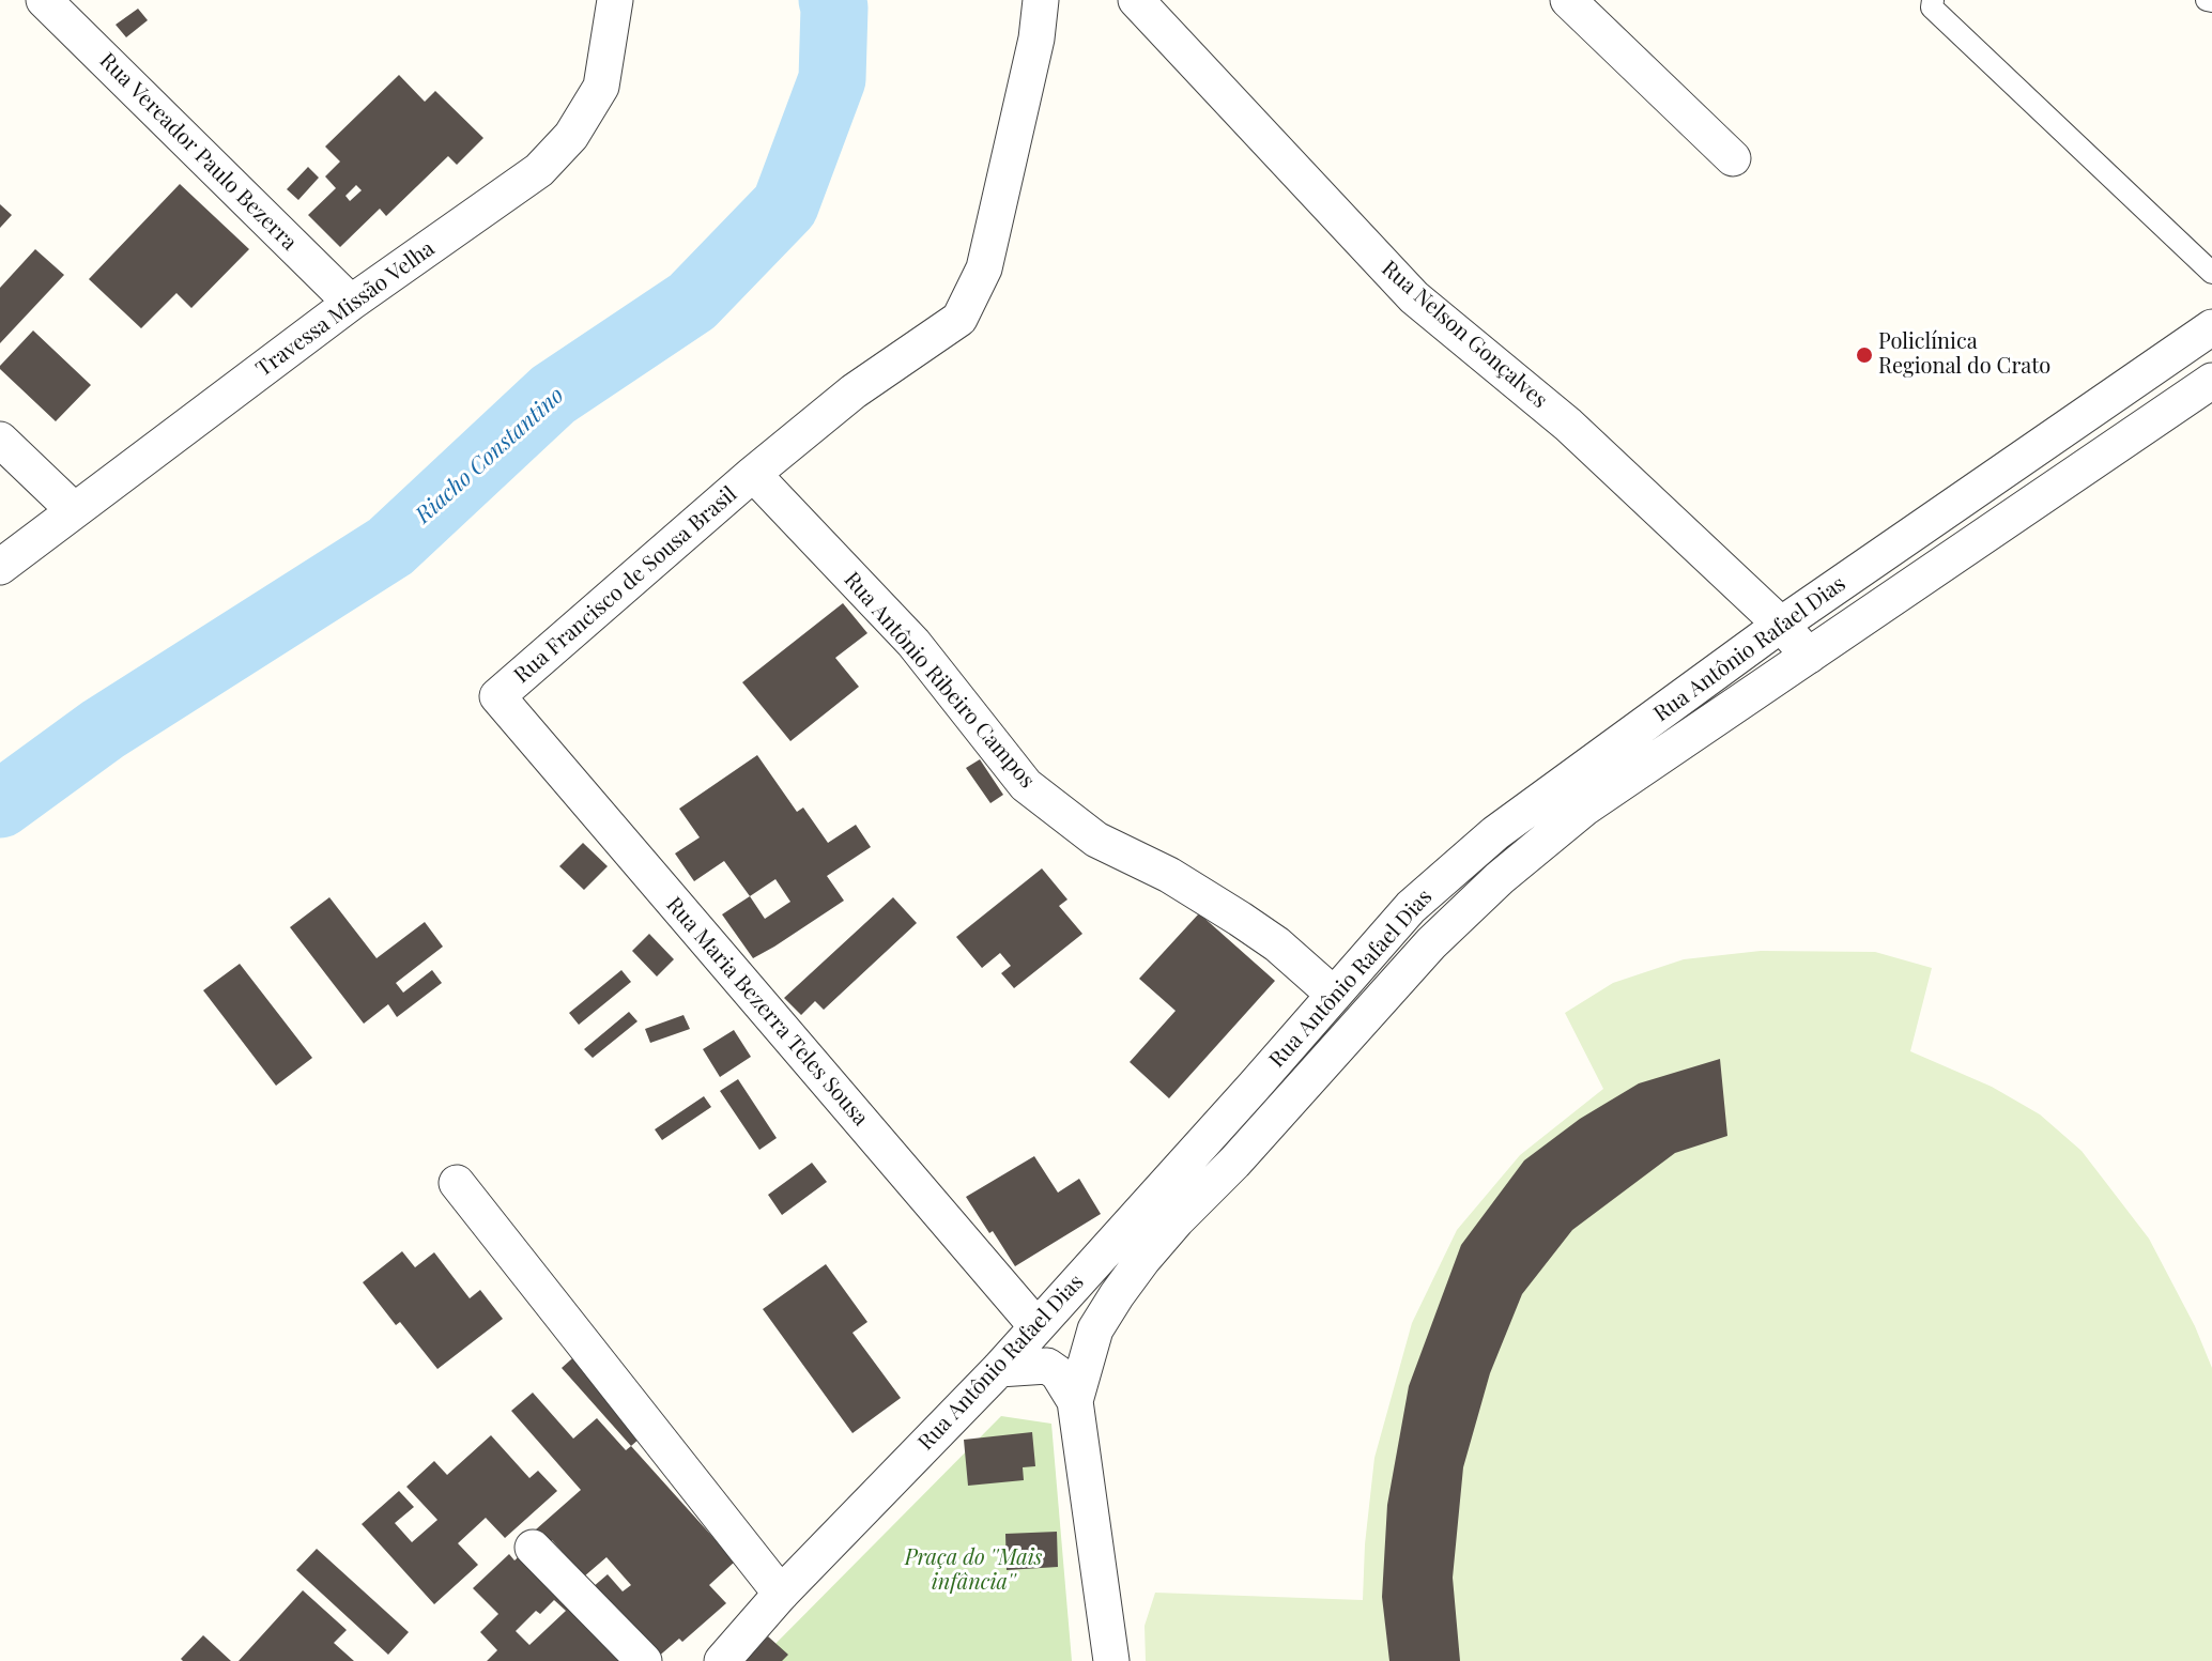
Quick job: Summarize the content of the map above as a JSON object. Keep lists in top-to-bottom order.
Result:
{
  "streets": {
    "street": [
      "Rua Vereador Paulo Bezerra",
      "Travessa Missão Velha",
      "Rua Nelson Gonçalves",
      "Rua Francisco de Sousa Brasil",
      "Rua Antônio Rafael Dias",
      "Rua Antônio Ribeiro Campos",
      "Rua Maria Bezerra Teles Sousa"
    ]
  },
  "crossings": [
    ["Rua Vereador Paulo Bezerra", "Travessa Missão Velha"],
    ["Rua Nelson Gonçalves", "Rua Antônio Rafael Dias"],
    ["Rua Francisco de Sousa Brasil", "Rua Antônio Ribeiro Campos"],
    ["Rua Francisco de Sousa Brasil", "Rua Maria Bezerra Teles Sousa"],
    ["Rua Antônio Rafael Dias", "Rua Antônio Ribeiro Campos"],
    ["Rua Antônio Rafael Dias", "Rua Maria Bezerra Teles Sousa"]
  ],
  "water": ["Riacho Constantino"],
  "parks": ["Praça do ''Mais infância''"],
  "places": ["Policlínica Regional do Crato"]
}
